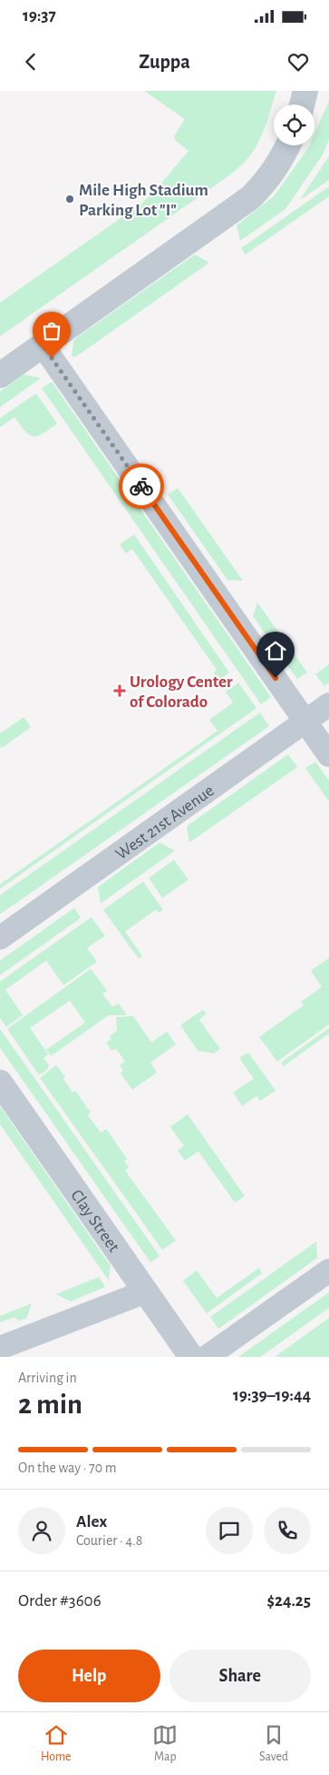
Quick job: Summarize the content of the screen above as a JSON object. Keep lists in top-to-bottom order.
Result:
{
  "streets": {
    "street": ["West 21st Avenue", "Clay Street"]
  },
  "places": {
    "other": ["Mile High Stadium Parking Lot \"I\""],
    "health": ["Urology Center of Colorado"]
  },
  "page": {
    "status": "19:37",
    "header": "Zuppa",
    "heading": ["2 min", "Arriving in", "19:39–19:44"],
    "panel": [
      "Alex",
      "Courier · 4.8",
      "Order #3606",
      "$24.25"
    ],
    "bar": "On the way · 70 m",
    "buttons": ["Help", "Share"],
    "tabs": ["Home", "Map", "Saved"]
  }
}
